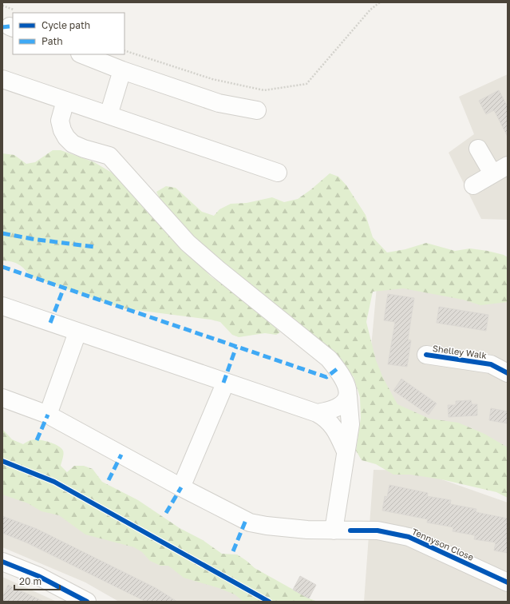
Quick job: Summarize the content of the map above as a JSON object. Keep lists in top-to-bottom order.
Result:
{
  "streets": {
    "street": ["Shelley Walk", "Tennyson Close"]
  },
  "legend": ["Cycle path", "Path"],
  "scale_bar": "20 m"
}
